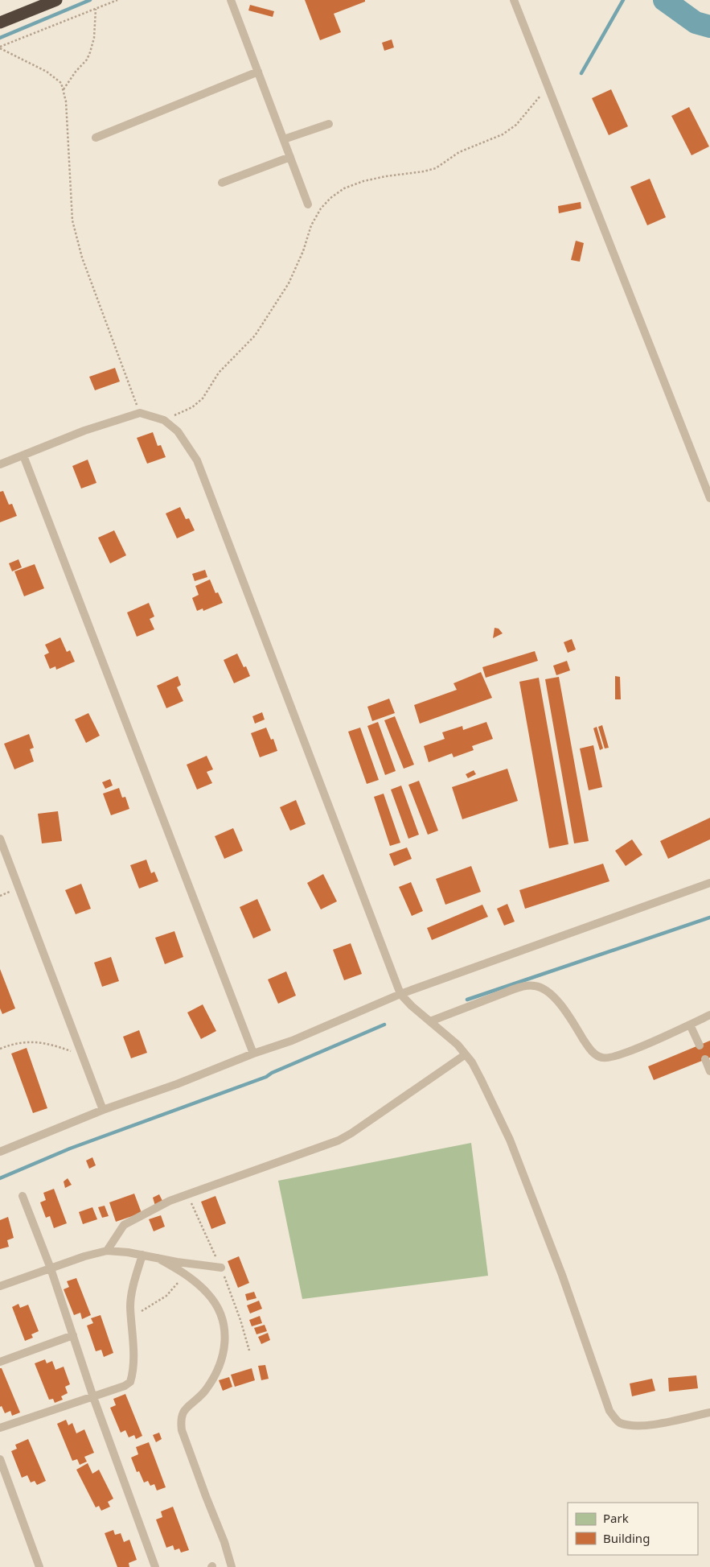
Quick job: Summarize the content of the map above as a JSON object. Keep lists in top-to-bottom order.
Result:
{
  "legend": ["Park", "Building"]
}
